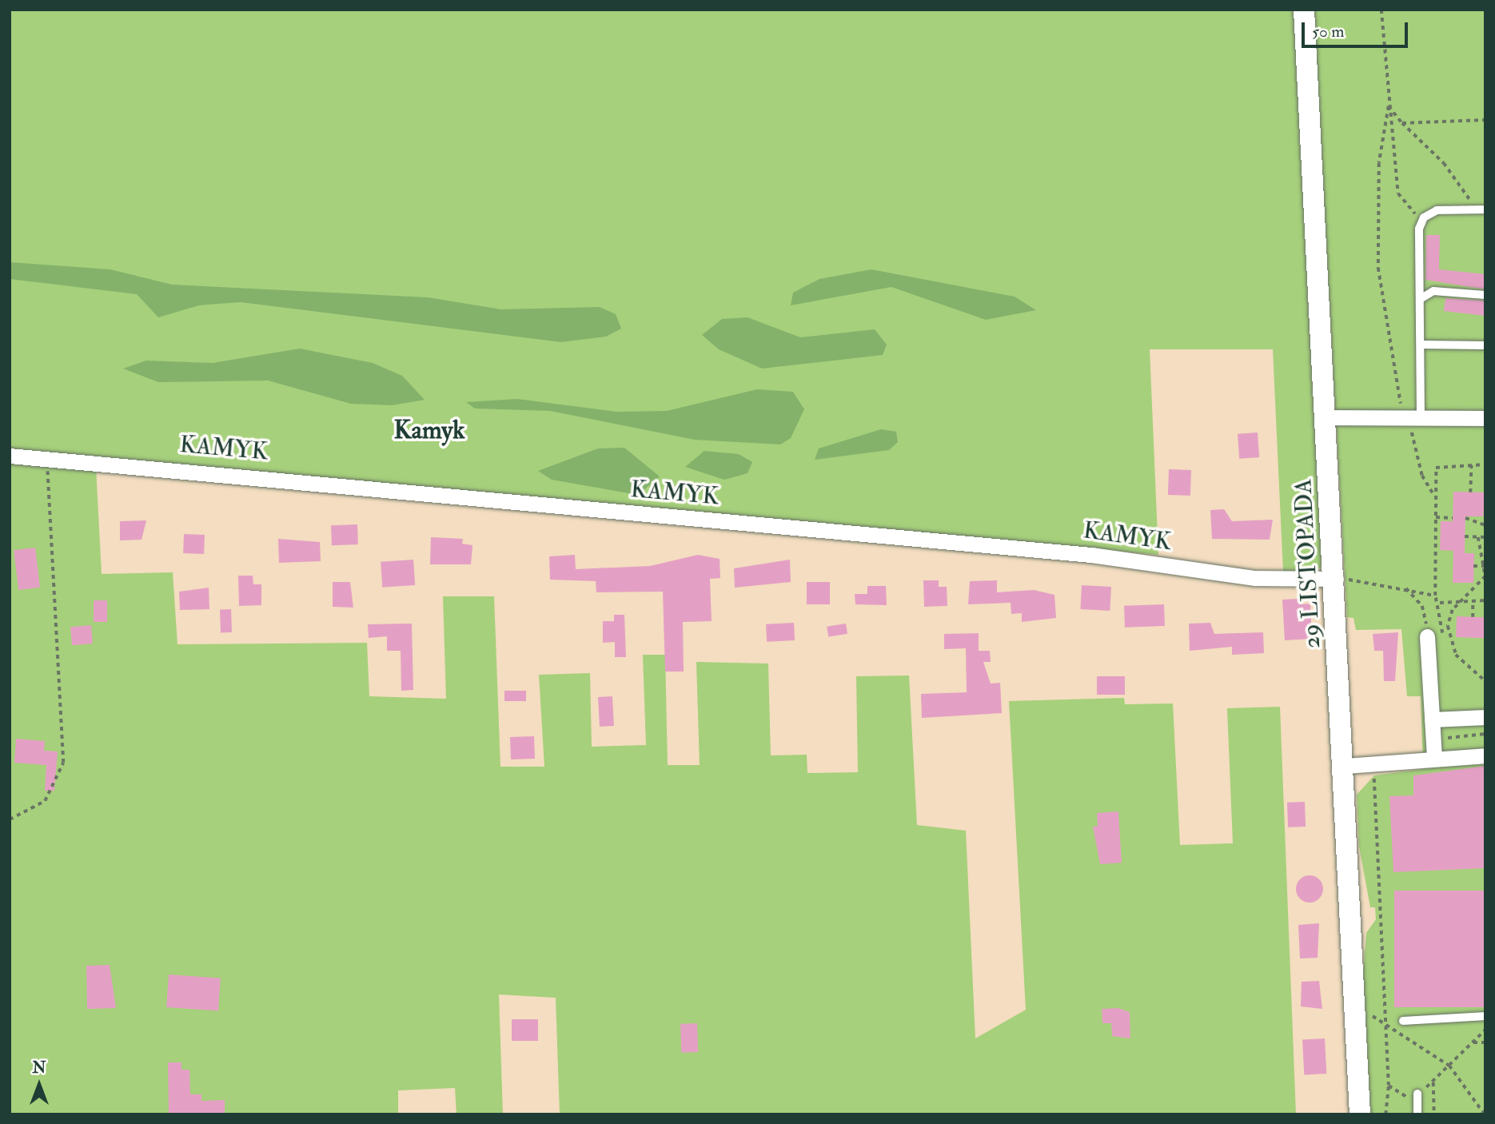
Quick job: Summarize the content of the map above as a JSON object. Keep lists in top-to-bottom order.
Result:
{
  "streets": {
    "street": ["KAMYK", "29 LISTOPADA"]
  },
  "crossings": [
    ["KAMYK", "29 LISTOPADA"]
  ],
  "districts": ["Kamyk"],
  "scale_bar": "50 m",
  "north": "top"
}
